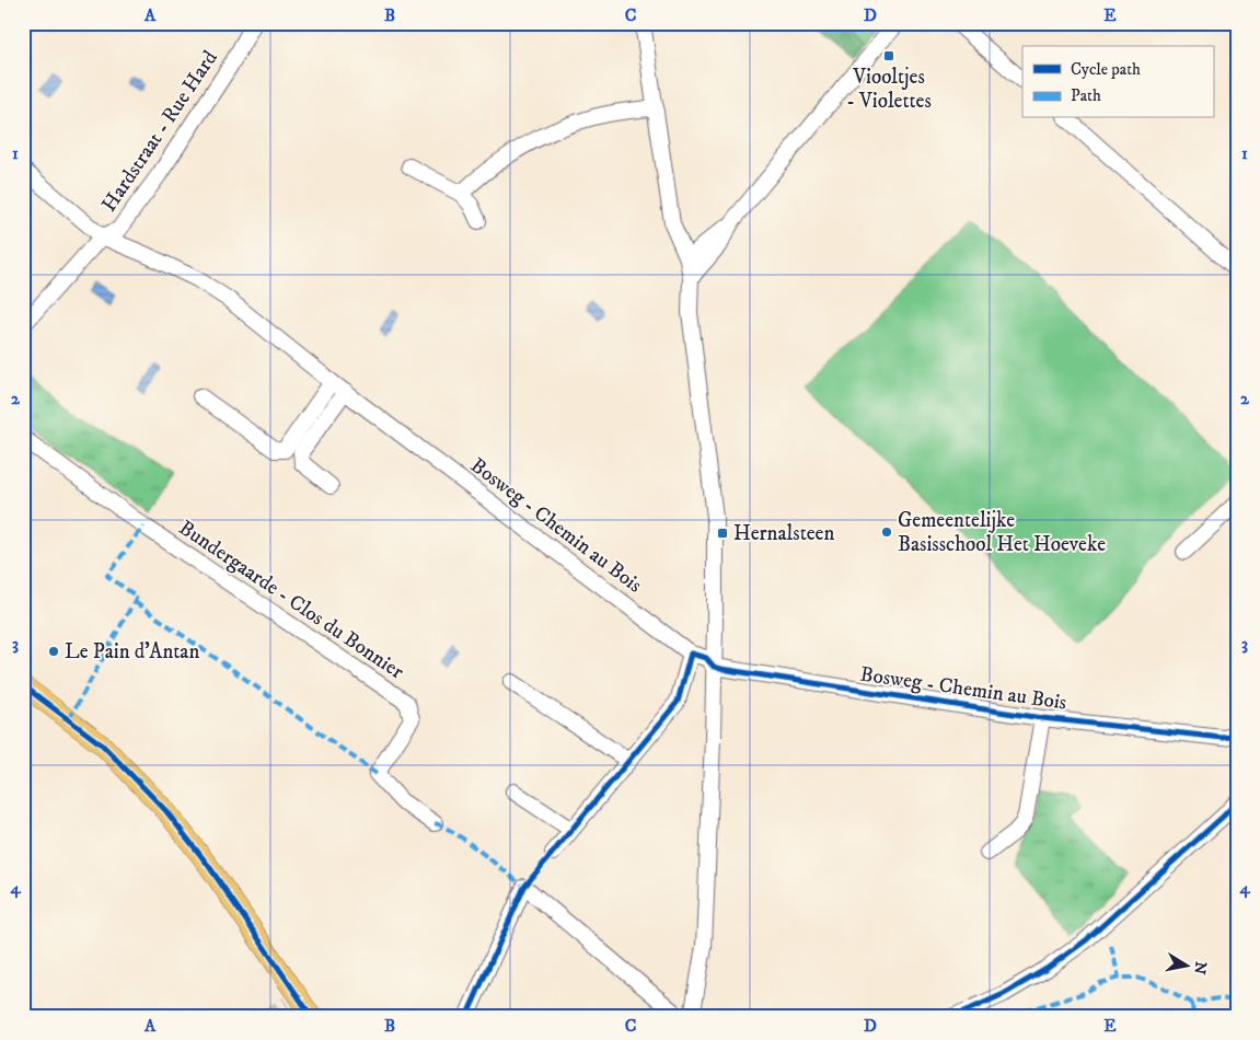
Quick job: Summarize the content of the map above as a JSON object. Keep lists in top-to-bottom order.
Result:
{
  "streets": {
    "street": ["Hardstraat - Rue Hard", "Bosweg - Chemin au Bois", "Bundergaarde - Clos du Bonnier"]
  },
  "crossings": [
    ["Hardstraat - Rue Hard", "Bosweg - Chemin au Bois"]
  ],
  "places": {
    "transit": ["Viooltjes - Violettes", "Hernalsteen"],
    "other": ["Gemeentelijke Basisschool Het Hoeveke", "Le Pain d'Antan"]
  },
  "legend": ["Cycle path", "Path"],
  "north": "right",
  "grid": {
    "columns": [
      "A",
      "B",
      "C",
      "D",
      "E"
    ],
    "rows": [
      "1",
      "2",
      "3",
      "4"
    ]
  }
}
